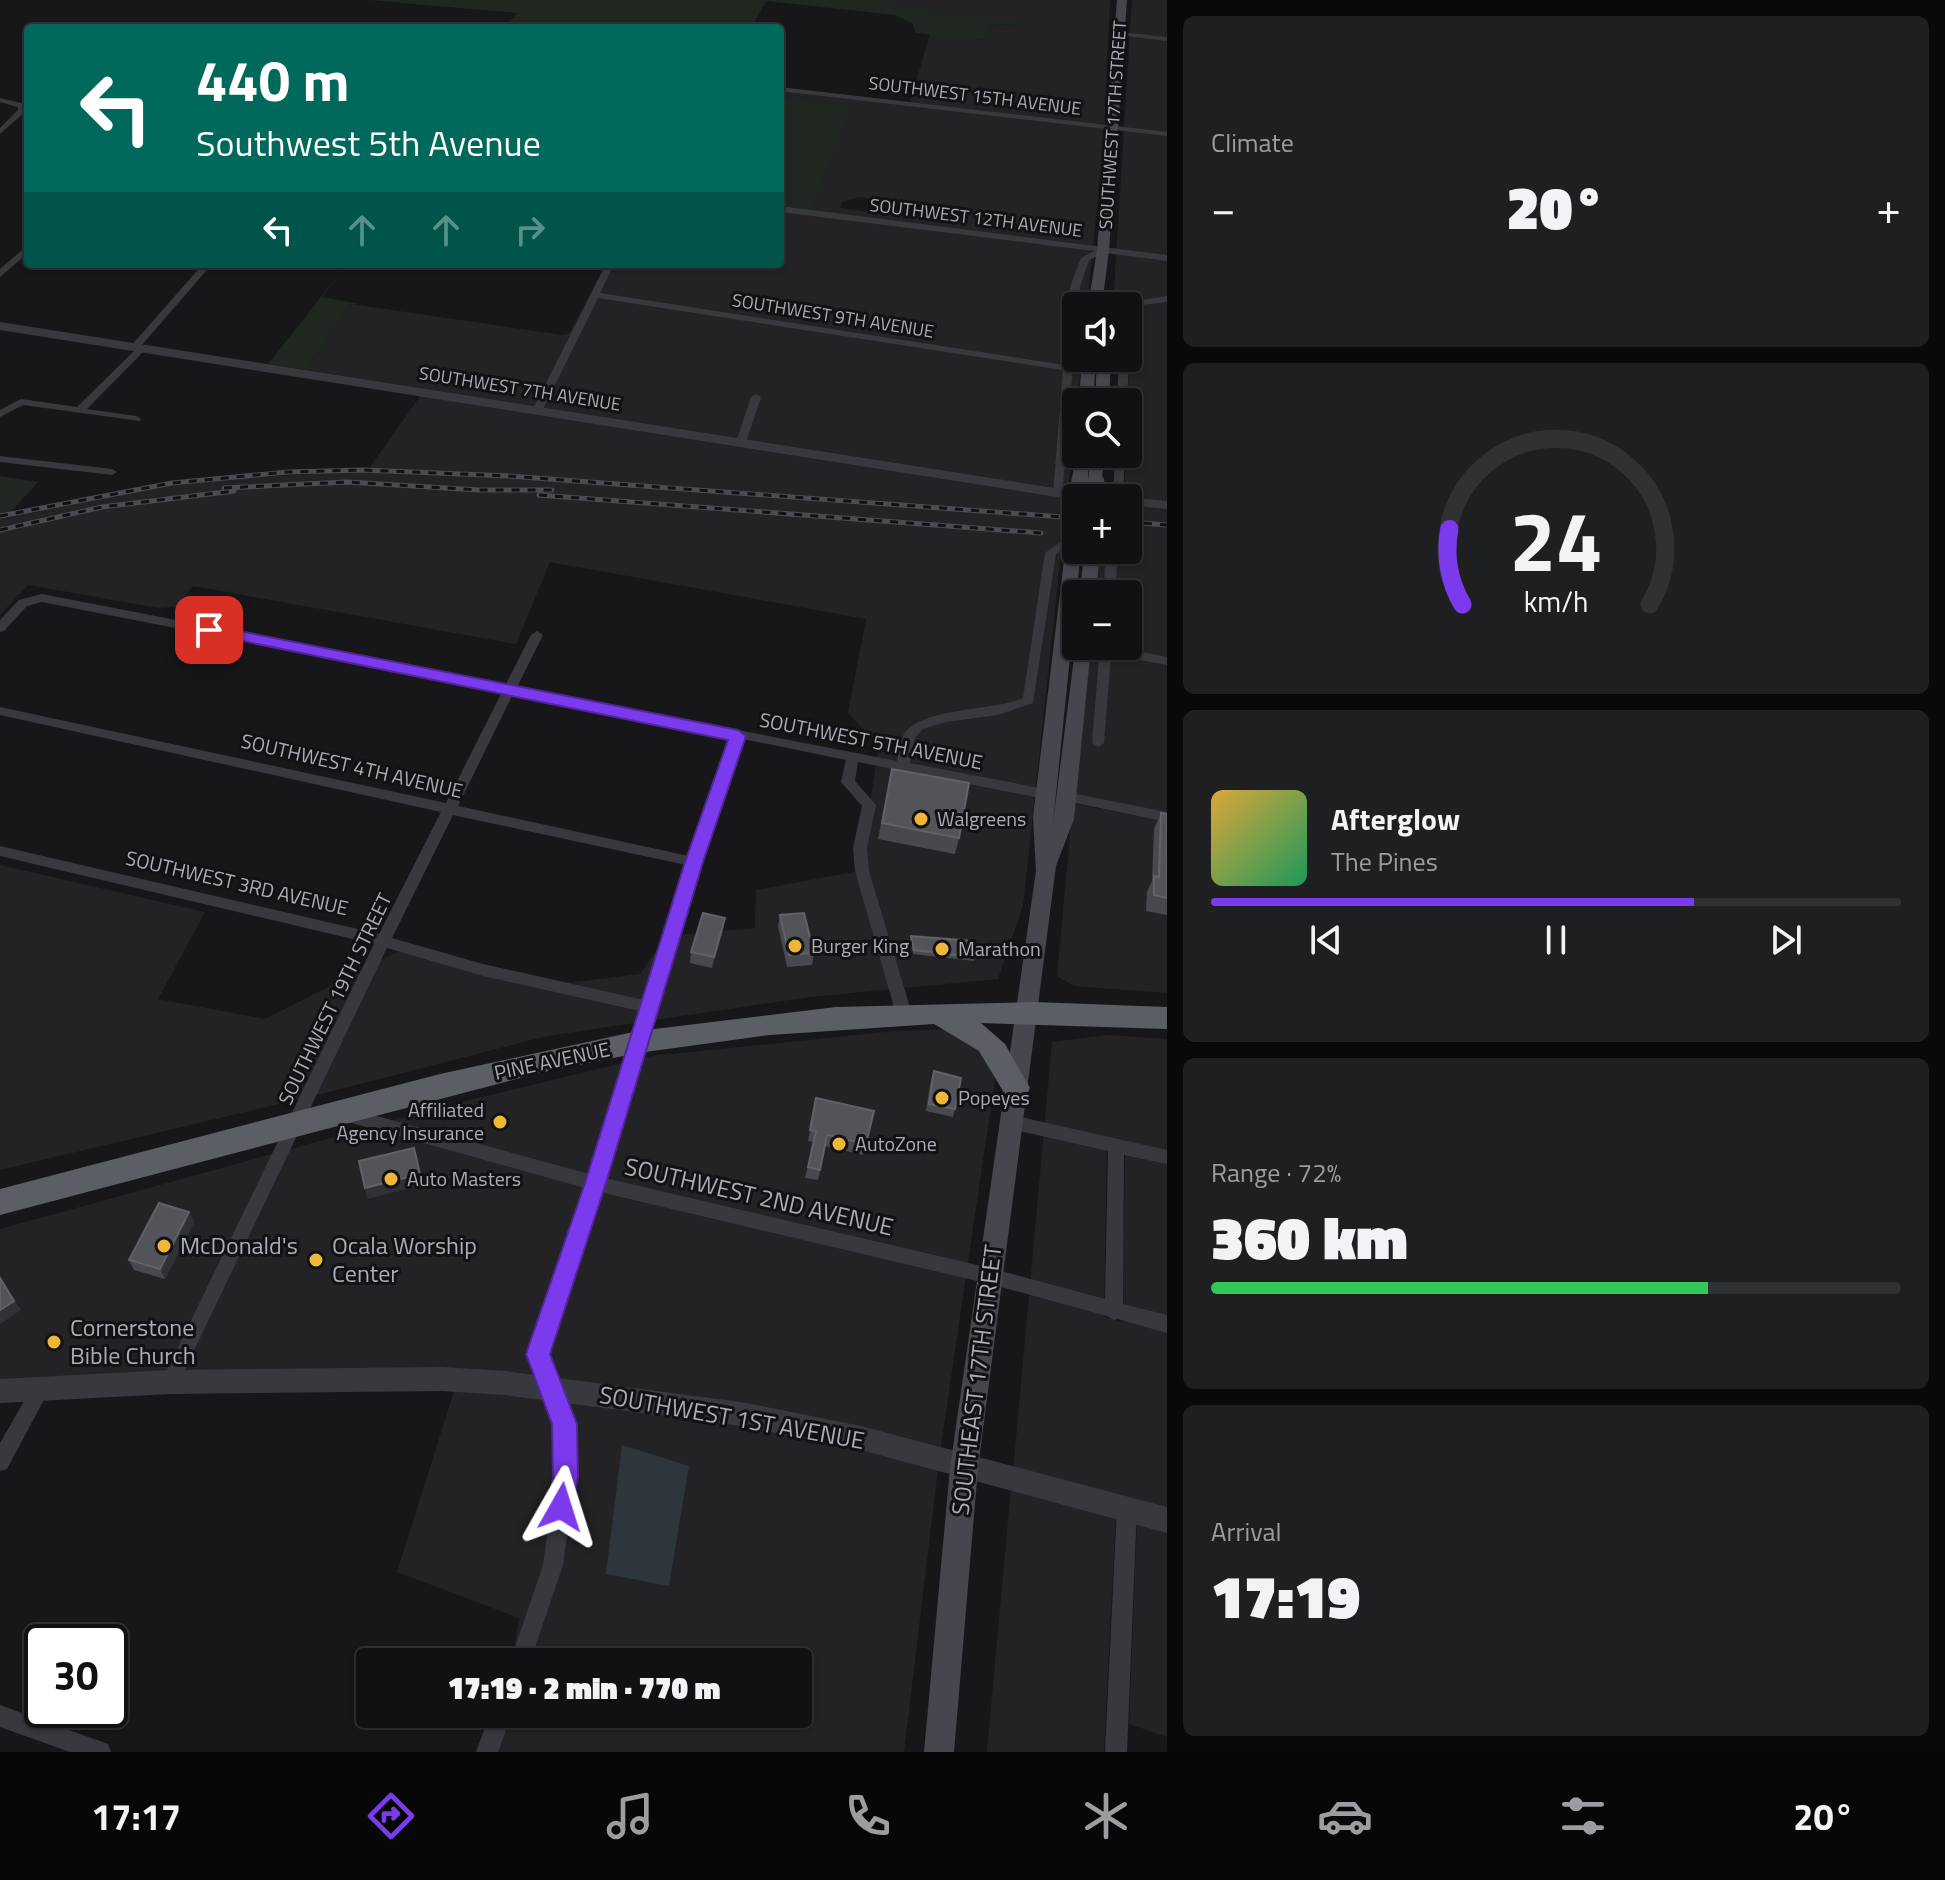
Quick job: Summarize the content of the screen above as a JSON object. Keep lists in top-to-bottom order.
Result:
{
  "streets": {
    "highway": ["PINE AVENUE"],
    "main road": ["SOUTHWEST 17TH STREET", "SOUTHEAST 17TH STREET"],
    "street": [
      "SOUTHWEST 15TH AVENUE",
      "SOUTHWEST 12TH AVENUE",
      "SOUTHWEST 9TH AVENUE",
      "SOUTHWEST 7TH AVENUE",
      "SOUTHWEST 5TH AVENUE",
      "SOUTHWEST 4TH AVENUE",
      "SOUTHWEST 3RD AVENUE",
      "SOUTHWEST 19TH STREET",
      "SOUTHWEST 2ND AVENUE",
      "SOUTHWEST 1ST AVENUE"
    ]
  },
  "crossings": [
    ["SOUTHWEST 15TH AVENUE", "SOUTHWEST 17TH STREET"],
    ["SOUTHWEST 17TH STREET", "SOUTHWEST 12TH AVENUE"],
    ["SOUTHWEST 5TH AVENUE", "SOUTHWEST 19TH STREET"],
    ["SOUTHWEST 4TH AVENUE", "SOUTHWEST 19TH STREET"],
    ["SOUTHWEST 3RD AVENUE", "SOUTHWEST 19TH STREET"],
    ["SOUTHWEST 19TH STREET", "PINE AVENUE"],
    ["SOUTHWEST 19TH STREET", "SOUTHWEST 1ST AVENUE"],
    ["PINE AVENUE", "SOUTHWEST 2ND AVENUE"],
    ["PINE AVENUE", "SOUTHEAST 17TH STREET"],
    ["SOUTHWEST 2ND AVENUE", "SOUTHEAST 17TH STREET"],
    ["SOUTHEAST 17TH STREET", "SOUTHWEST 1ST AVENUE"]
  ],
  "places": [
    "Walgreens",
    "Burger King",
    "Marathon",
    "Popeyes",
    "Affiliated Agency Insurance",
    "AutoZone",
    "Auto Masters",
    "McDonald's",
    "Ocala Worship Center",
    "Cornerstone Bible Church"
  ],
  "page": {
    "tile": [
      "Climate",
      ["Range · 72%", "360 km"],
      ["Arrival", "17:19"]
    ],
    "turn": ["440 m", "Southwest 5th Avenue"],
    "heat": ["−", "20°", "+"],
    "map_buttons": ["+", "−"],
    "song": ["Afterglow", "The Pines"],
    "limit": "30",
    "trip": "17:19 · 2 min · 770 m",
    "tabs": ["17:17", "20°"],
    "gauge": ["24", "km/h"]
  }
}
